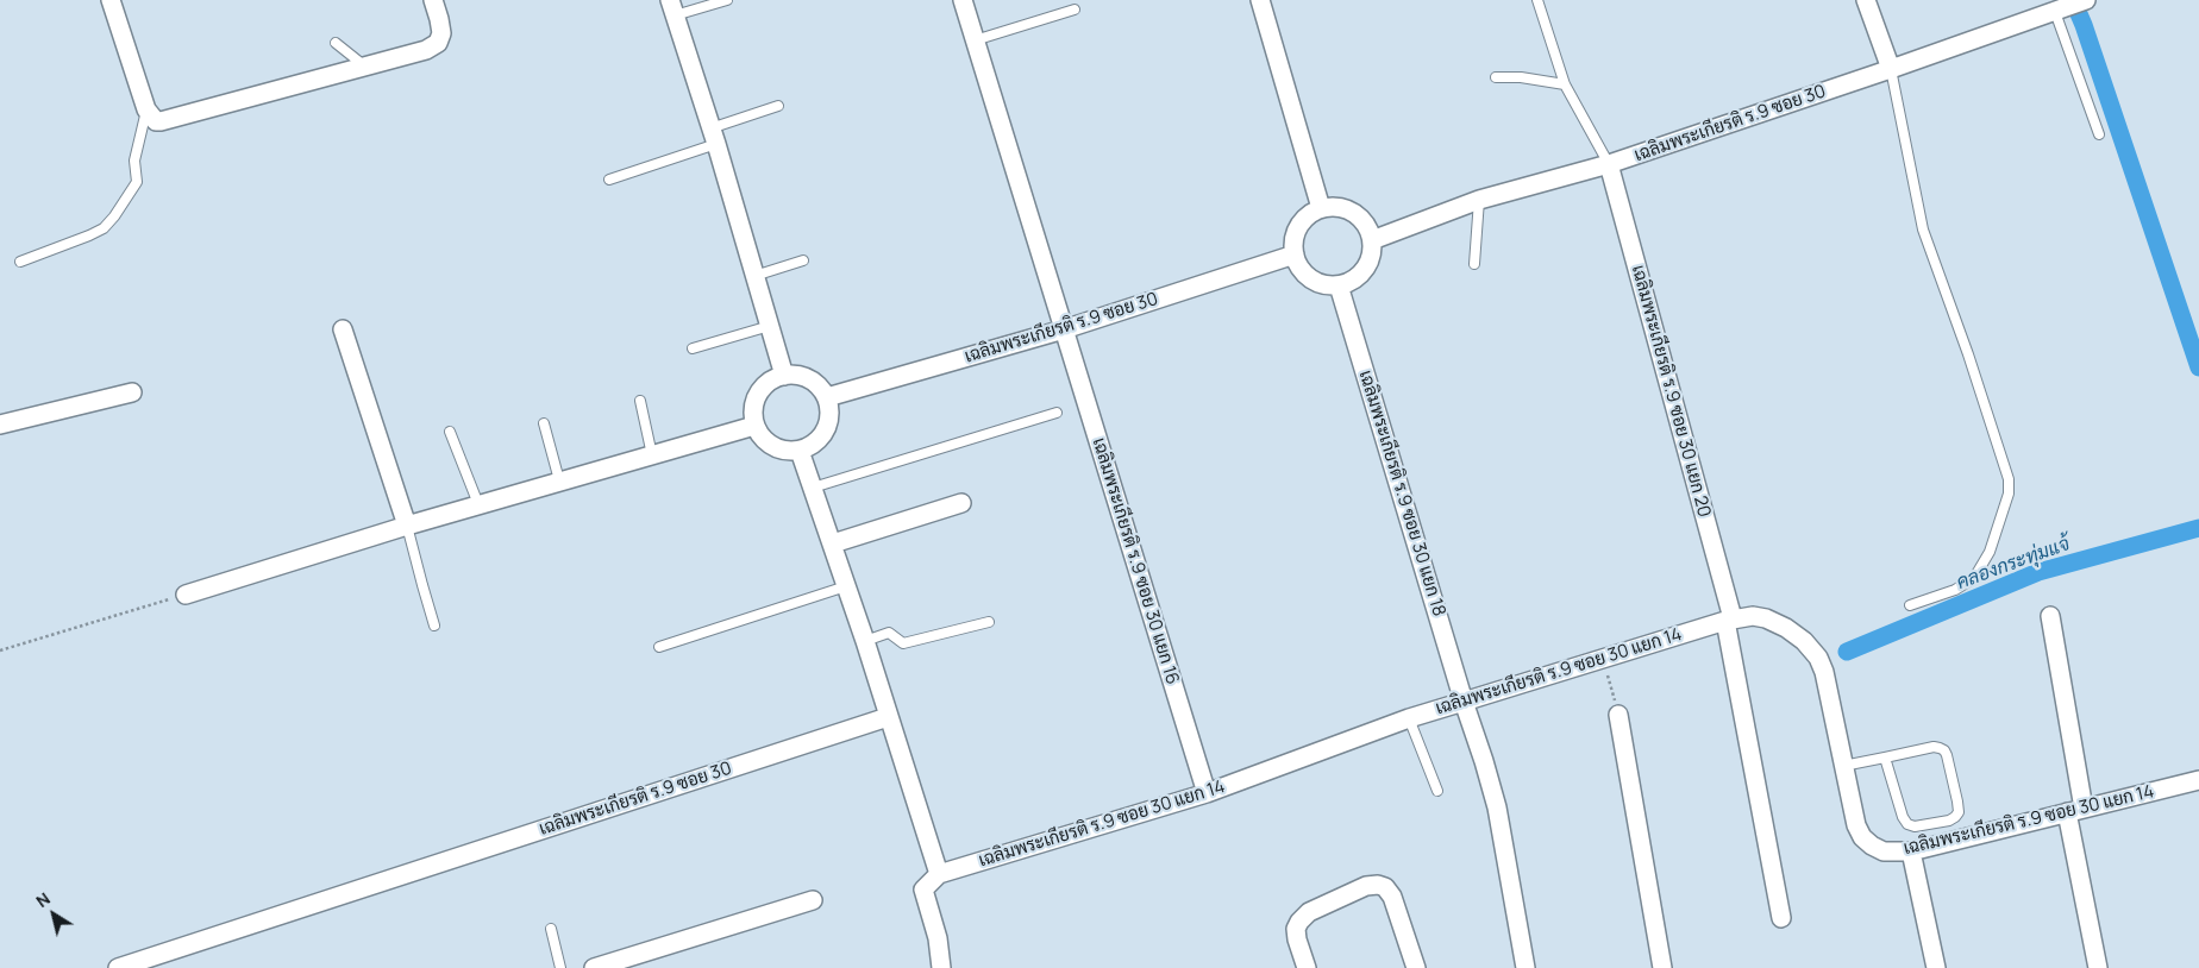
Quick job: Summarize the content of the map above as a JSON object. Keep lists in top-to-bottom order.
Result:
{
  "streets": {
    "street": [
      "เฉลิมพระเกียรติ ร.9 ซอย 30",
      "เฉลิมพระเกียรติ ร.9 ซอย 30 แยก 20",
      "เฉลิมพระเกียรติ ร.9 ซอย 30 แยก 18",
      "เฉลิมพระเกียรติ ร.9 ซอย 30 แยก 16",
      "เฉลิมพระเกียรติ ร.9 ซอย 30 แยก 14"
    ]
  },
  "crossings": [
    ["เฉลิมพระเกียรติ ร.9 ซอย 30", "เฉลิมพระเกียรติ ร.9 ซอย 30 แยก 20"],
    ["เฉลิมพระเกียรติ ร.9 ซอย 30", "เฉลิมพระเกียรติ ร.9 ซอย 30 แยก 18"],
    ["เฉลิมพระเกียรติ ร.9 ซอย 30", "เฉลิมพระเกียรติ ร.9 ซอย 30 แยก 16"],
    ["เฉลิมพระเกียรติ ร.9 ซอย 30 แยก 20", "เฉลิมพระเกียรติ ร.9 ซอย 30 แยก 14"],
    ["เฉลิมพระเกียรติ ร.9 ซอย 30 แยก 18", "เฉลิมพระเกียรติ ร.9 ซอย 30 แยก 14"],
    ["เฉลิมพระเกียรติ ร.9 ซอย 30 แยก 16", "เฉลิมพระเกียรติ ร.9 ซอย 30 แยก 14"]
  ],
  "water": ["คลองกระทุ่มแจ้"],
  "north": "top left"
}
